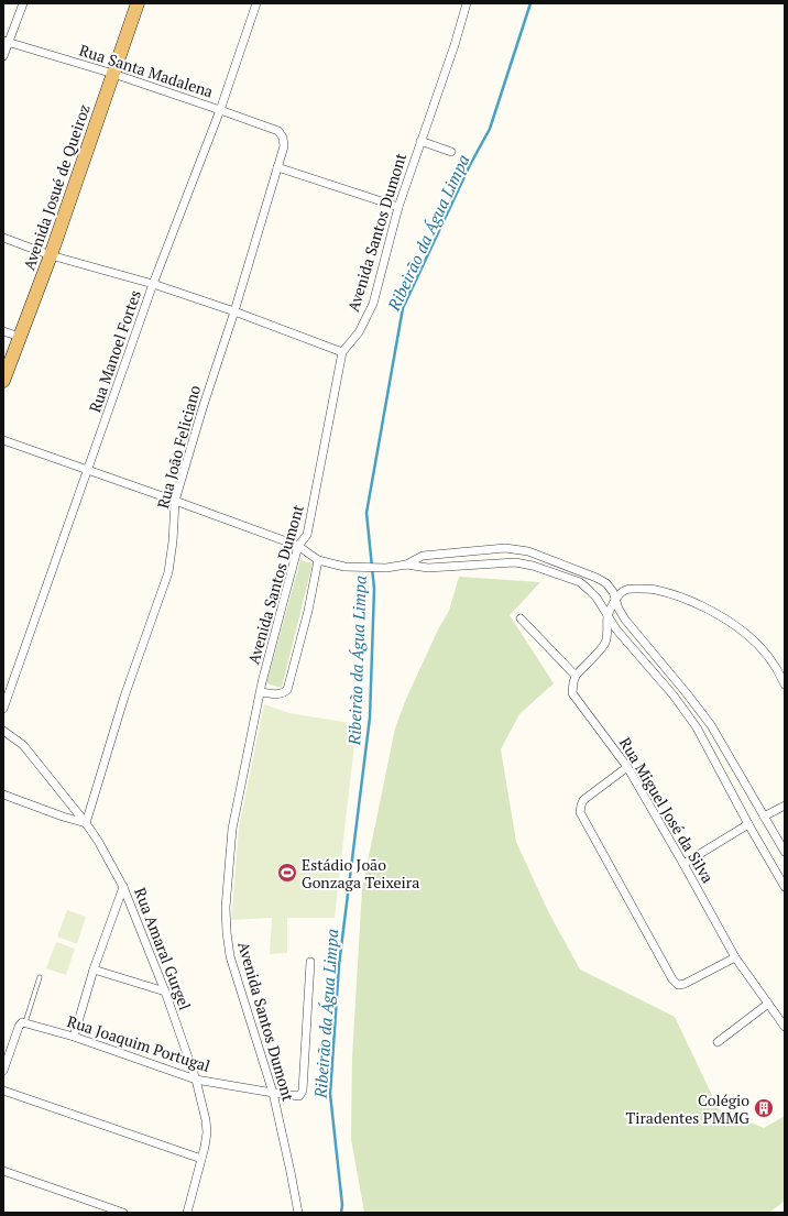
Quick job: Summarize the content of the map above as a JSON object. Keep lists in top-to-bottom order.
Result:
{
  "streets": {
    "main road": ["Avenida Josué de Queiroz"],
    "street": [
      "Rua Santa Madalena",
      "Avenida Santos Dumont",
      "Rua Manoel Fortes",
      "Rua João Feliciano",
      "Rua Miguel José da Silva",
      "Rua Amaral Gurgel",
      "Rua Joaquim Portugal"
    ]
  },
  "crossings": [
    ["Rua Santa Madalena", "Avenida Josué de Queiroz"],
    ["Rua Santa Madalena", "Rua Manoel Fortes"],
    ["Rua Santa Madalena", "Rua João Feliciano"],
    ["Avenida Santos Dumont", "Rua Joaquim Portugal"],
    ["Rua João Feliciano", "Rua Amaral Gurgel"],
    ["Rua Amaral Gurgel", "Rua Joaquim Portugal"]
  ],
  "water": ["Ribeirão da Água Limpa"],
  "places": {
    "sports": ["Estádio João Gonzaga Teixeira"],
    "building": ["Colégio Tiradentes PMMG"]
  }
}
